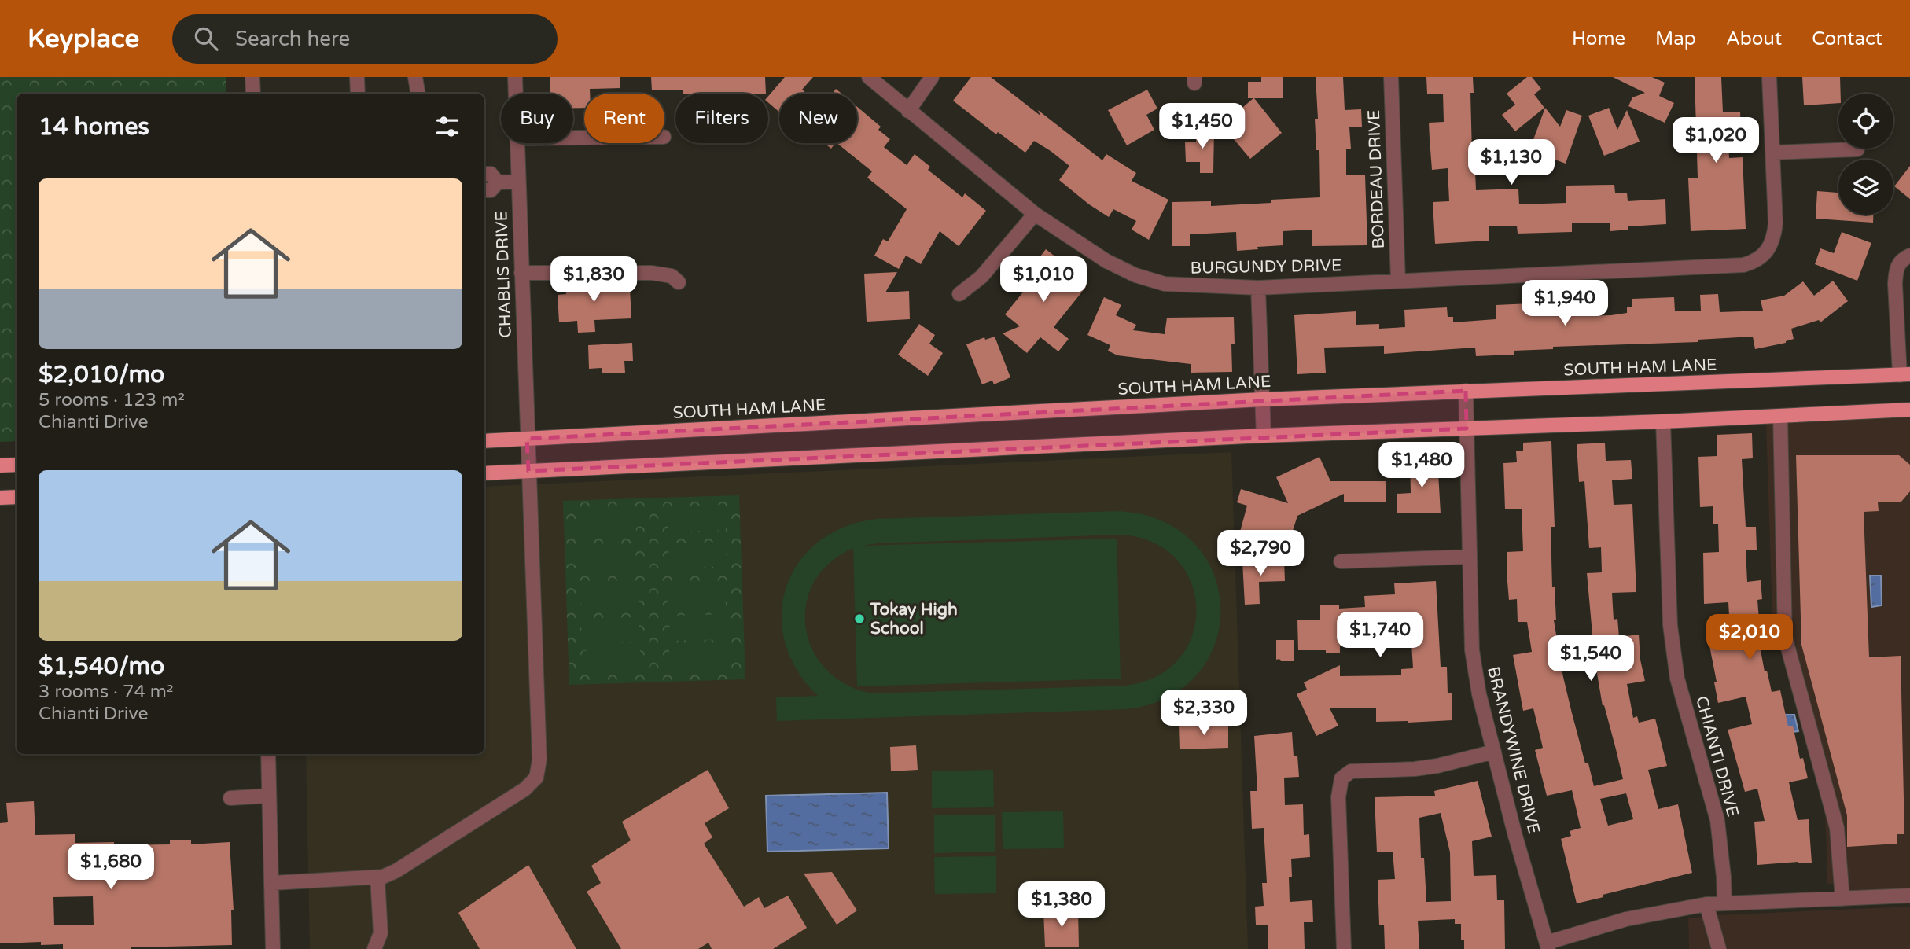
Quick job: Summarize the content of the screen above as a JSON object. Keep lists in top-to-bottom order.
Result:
{
  "streets": {
    "main road": ["SOUTH HAM LANE"],
    "street": [
      "BORDEAU DRIVE",
      "BURGUNDY DRIVE",
      "CHABLIS DRIVE",
      "BRANDYWINE DRIVE",
      "CHIANTI DRIVE"
    ]
  },
  "crossings": [
    ["BORDEAU DRIVE", "BURGUNDY DRIVE"],
    ["CHABLIS DRIVE", "SOUTH HAM LANE"],
    ["SOUTH HAM LANE", "BRANDYWINE DRIVE"]
  ],
  "places": ["Tokay High School"],
  "page": {
    "header": "Keyplace",
    "search": "Search here",
    "nav": [
      "Home",
      "Map",
      "About",
      "Contact"
    ],
    "chip": [
      "Buy",
      "Rent",
      "Filters",
      "New"
    ],
    "heading": "14 homes",
    "price": [
      "$1,450",
      "$1,020",
      "$1,130",
      "$1,830",
      "$1,010",
      "$1,940",
      "$1,480",
      "$2,790",
      "$1,740",
      "$2,010",
      "$1,540",
      "$2,330",
      "$1,680",
      "$1,380"
    ],
    "list": [
      {
        "name": "$2,010/mo",
        "note": "5 rooms · 123 m² · Chianti Drive"
      },
      {
        "name": "$1,540/mo",
        "note": "3 rooms · 74 m² · Chianti Drive"
      }
    ]
  }
}
